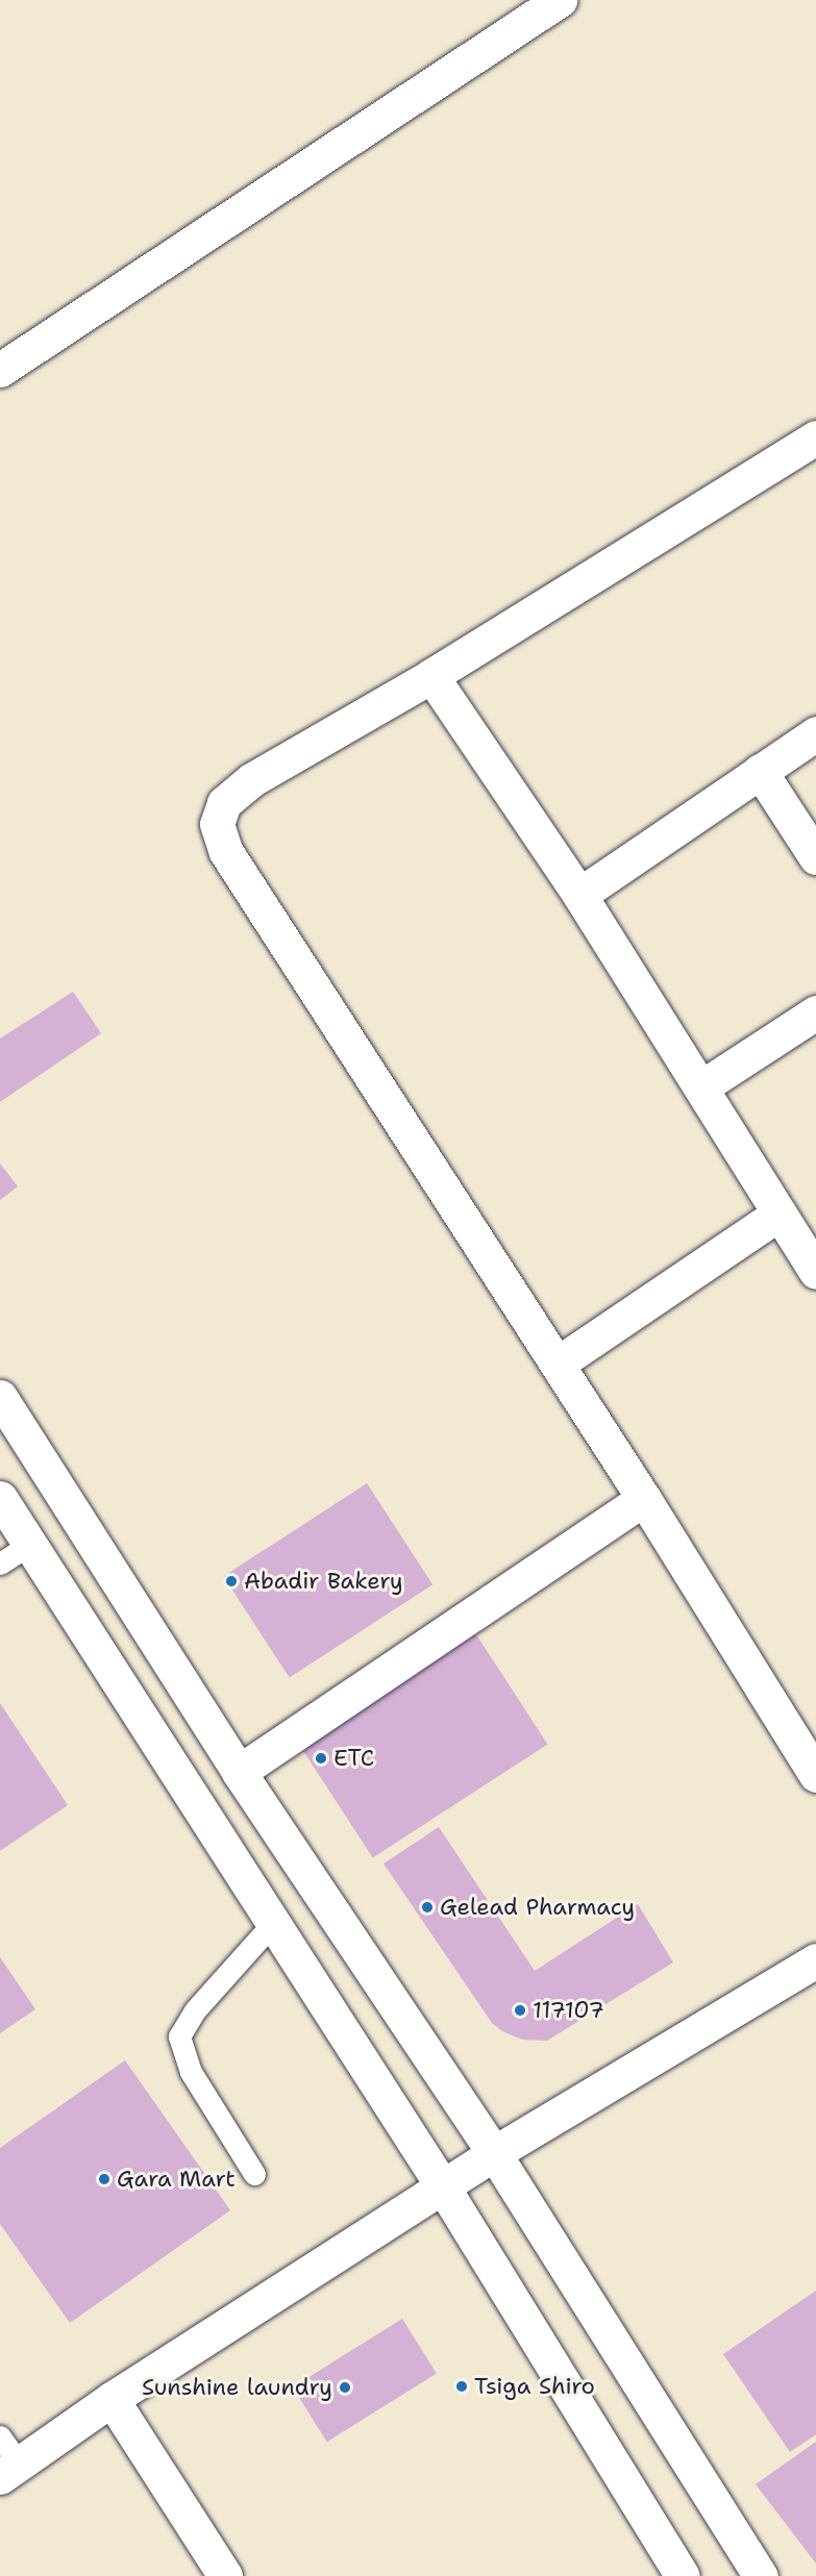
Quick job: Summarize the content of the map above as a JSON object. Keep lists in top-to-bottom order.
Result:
{
  "places": [
    "Abadir Bakery",
    "ETC",
    "Gelead Pharmacy",
    "117107",
    "Gara Mart",
    "Tsiga Shiro",
    "Sunshine laundry"
  ]
}
